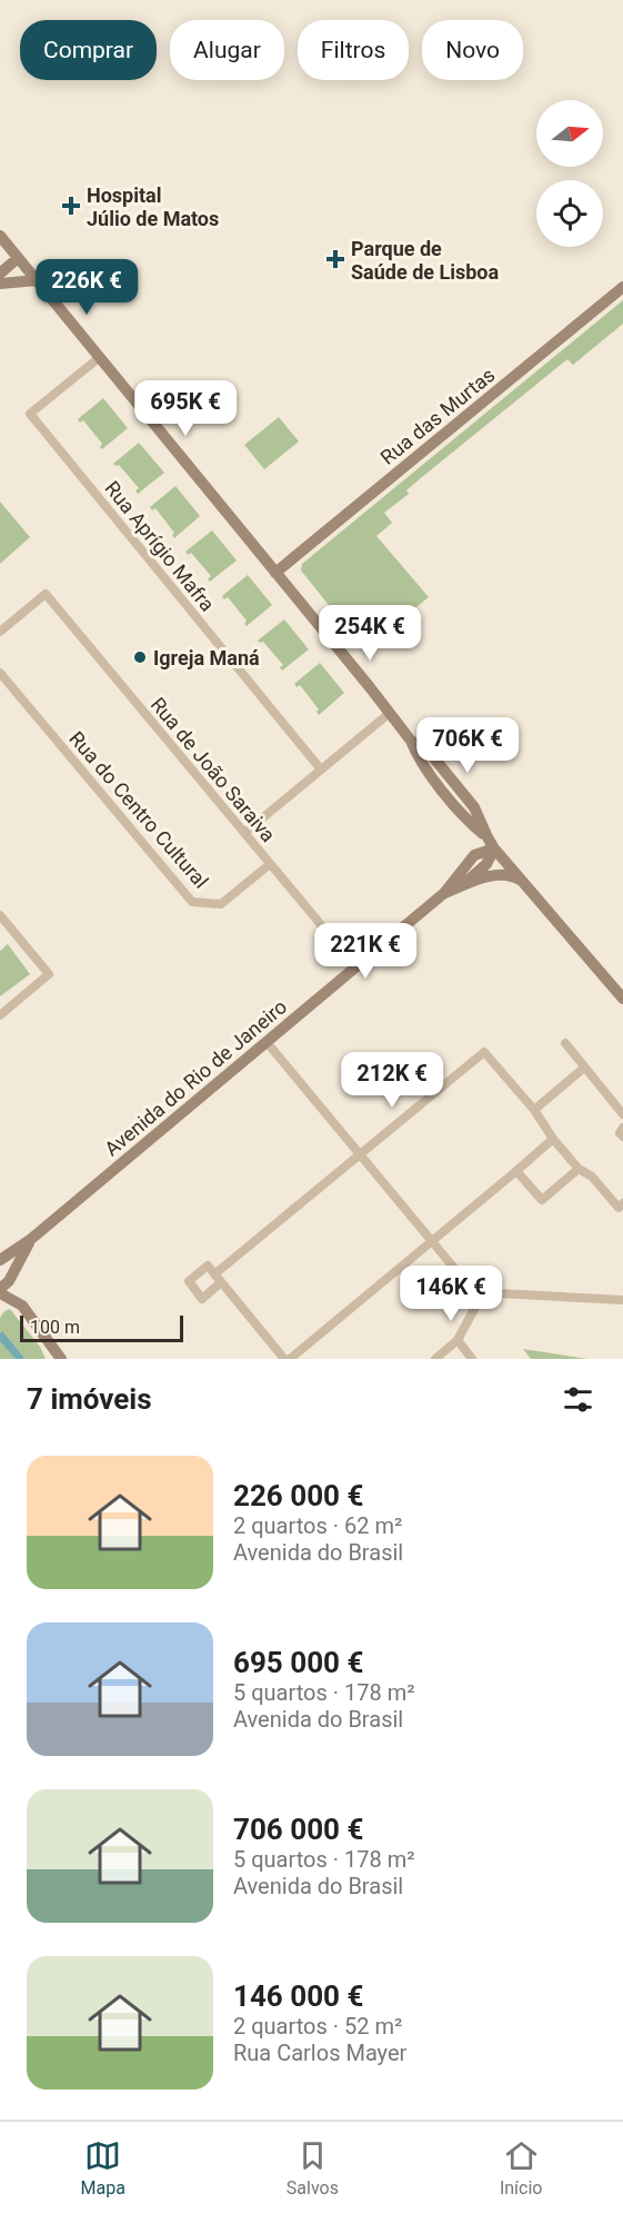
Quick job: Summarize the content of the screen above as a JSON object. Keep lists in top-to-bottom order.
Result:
{
  "streets": {
    "street": [
      "Rua das Murtas",
      "Rua Aprígio Mafra",
      "Rua de João Saraiva",
      "Rua do Centro Cultural",
      "Avenida do Rio de Janeiro"
    ]
  },
  "crossings": [
    ["Rua de João Saraiva", "Rua do Centro Cultural"],
    ["Rua de João Saraiva", "Avenida do Rio de Janeiro"]
  ],
  "places": {
    "health": ["Hospital Júlio de Matos", "Parque de Saúde de Lisboa"],
    "other": ["Igreja Maná"]
  },
  "scale_bar": "100 m",
  "north": "right",
  "page": {
    "chip": [
      "Comprar",
      "Alugar",
      "Filtros",
      "Novo"
    ],
    "price": [
      "226K €",
      "695K €",
      "254K €",
      "706K €",
      "221K €",
      "212K €",
      "146K €"
    ],
    "scale": "100 m",
    "heading": "7 imóveis",
    "list": [
      {
        "name": "226 000 €",
        "note": "2 quartos · 62 m² · Avenida do Brasil"
      },
      {
        "name": "695 000 €",
        "note": "5 quartos · 178 m² · Avenida do Brasil"
      },
      {
        "name": "706 000 €",
        "note": "5 quartos · 178 m² · Avenida do Brasil"
      },
      {
        "name": "146 000 €",
        "note": "2 quartos · 52 m² · Rua Carlos Mayer"
      }
    ],
    "tabs": ["Mapa", "Salvos", "Início"]
  }
}
